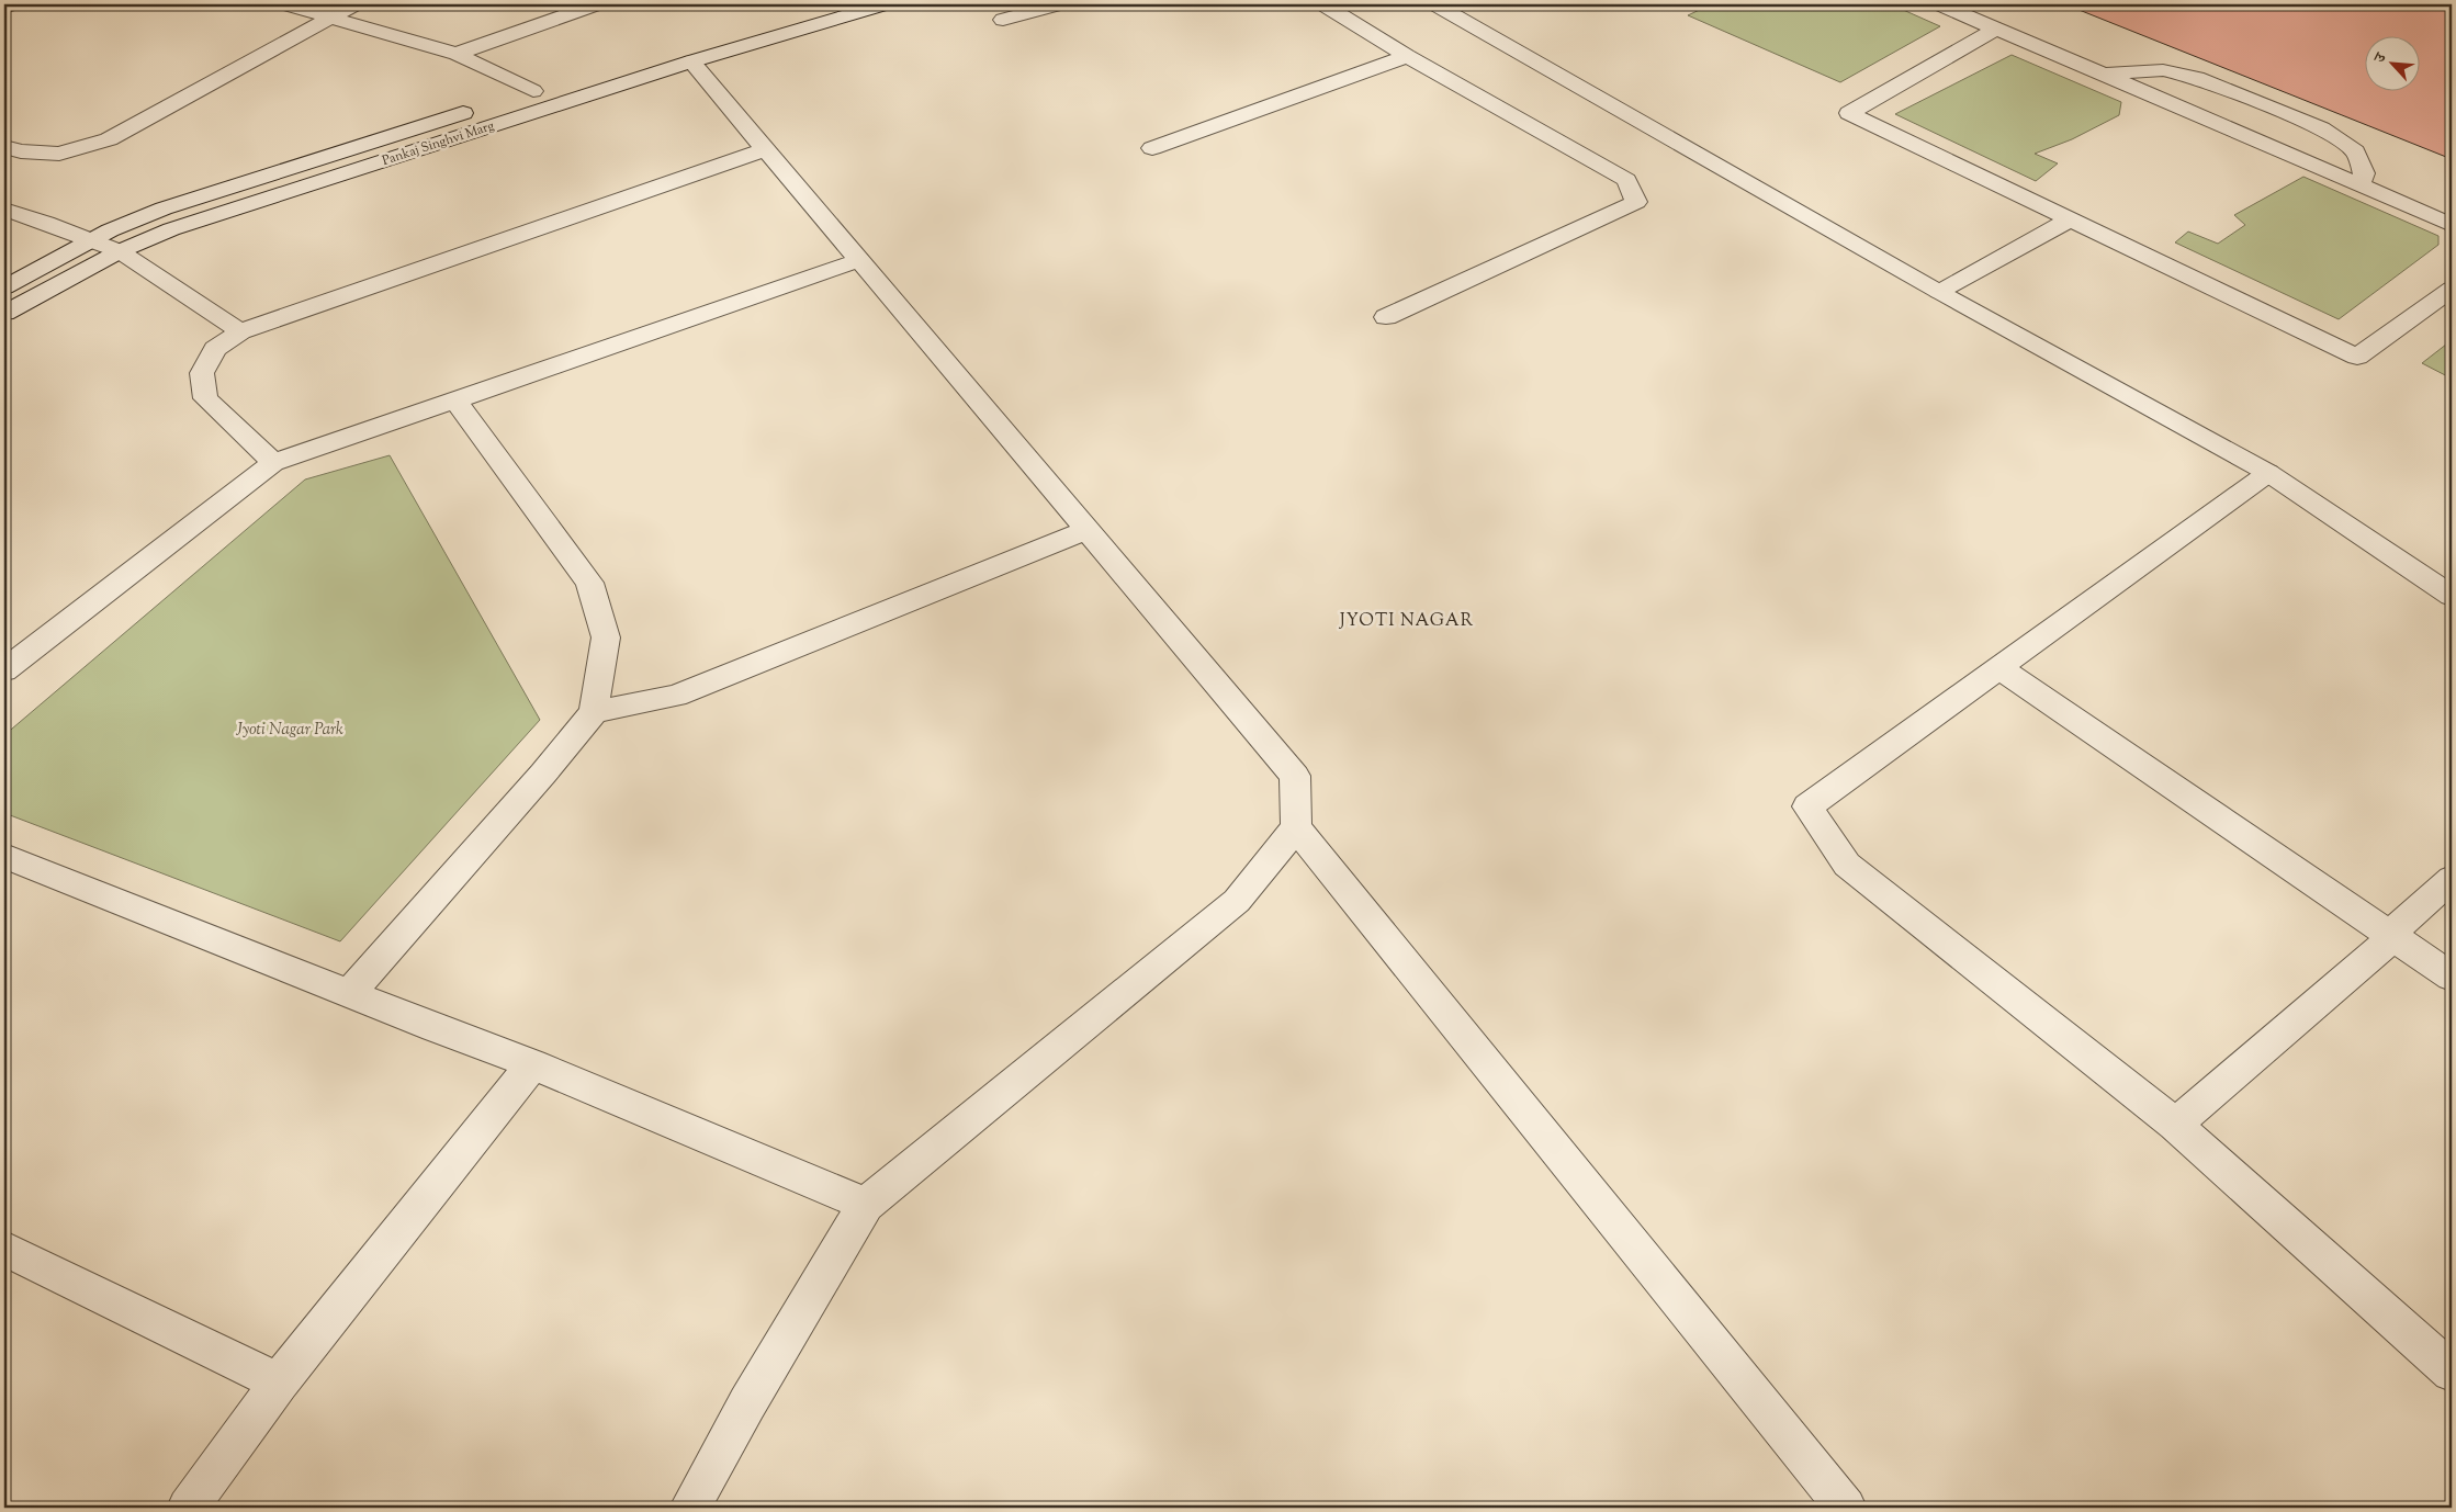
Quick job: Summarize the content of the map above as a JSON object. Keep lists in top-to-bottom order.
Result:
{
  "streets": {
    "street": ["Pankaj Singhvi Marg"]
  },
  "districts": ["JYOTI NAGAR"],
  "parks": ["Jyoti Nagar Park"],
  "north": "top left"
}
